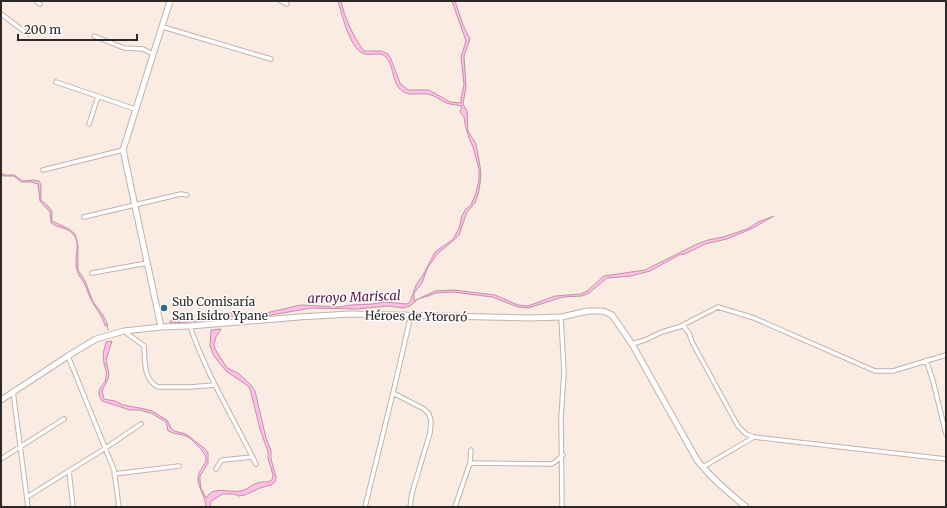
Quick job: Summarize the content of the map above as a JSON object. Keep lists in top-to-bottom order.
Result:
{
  "streets": {
    "main road": ["Héroes de Ytororó"]
  },
  "water": ["arroyo Mariscal"],
  "places": ["Sub Comisaría San Isidro Ypane"],
  "scale_bar": "200 m"
}
